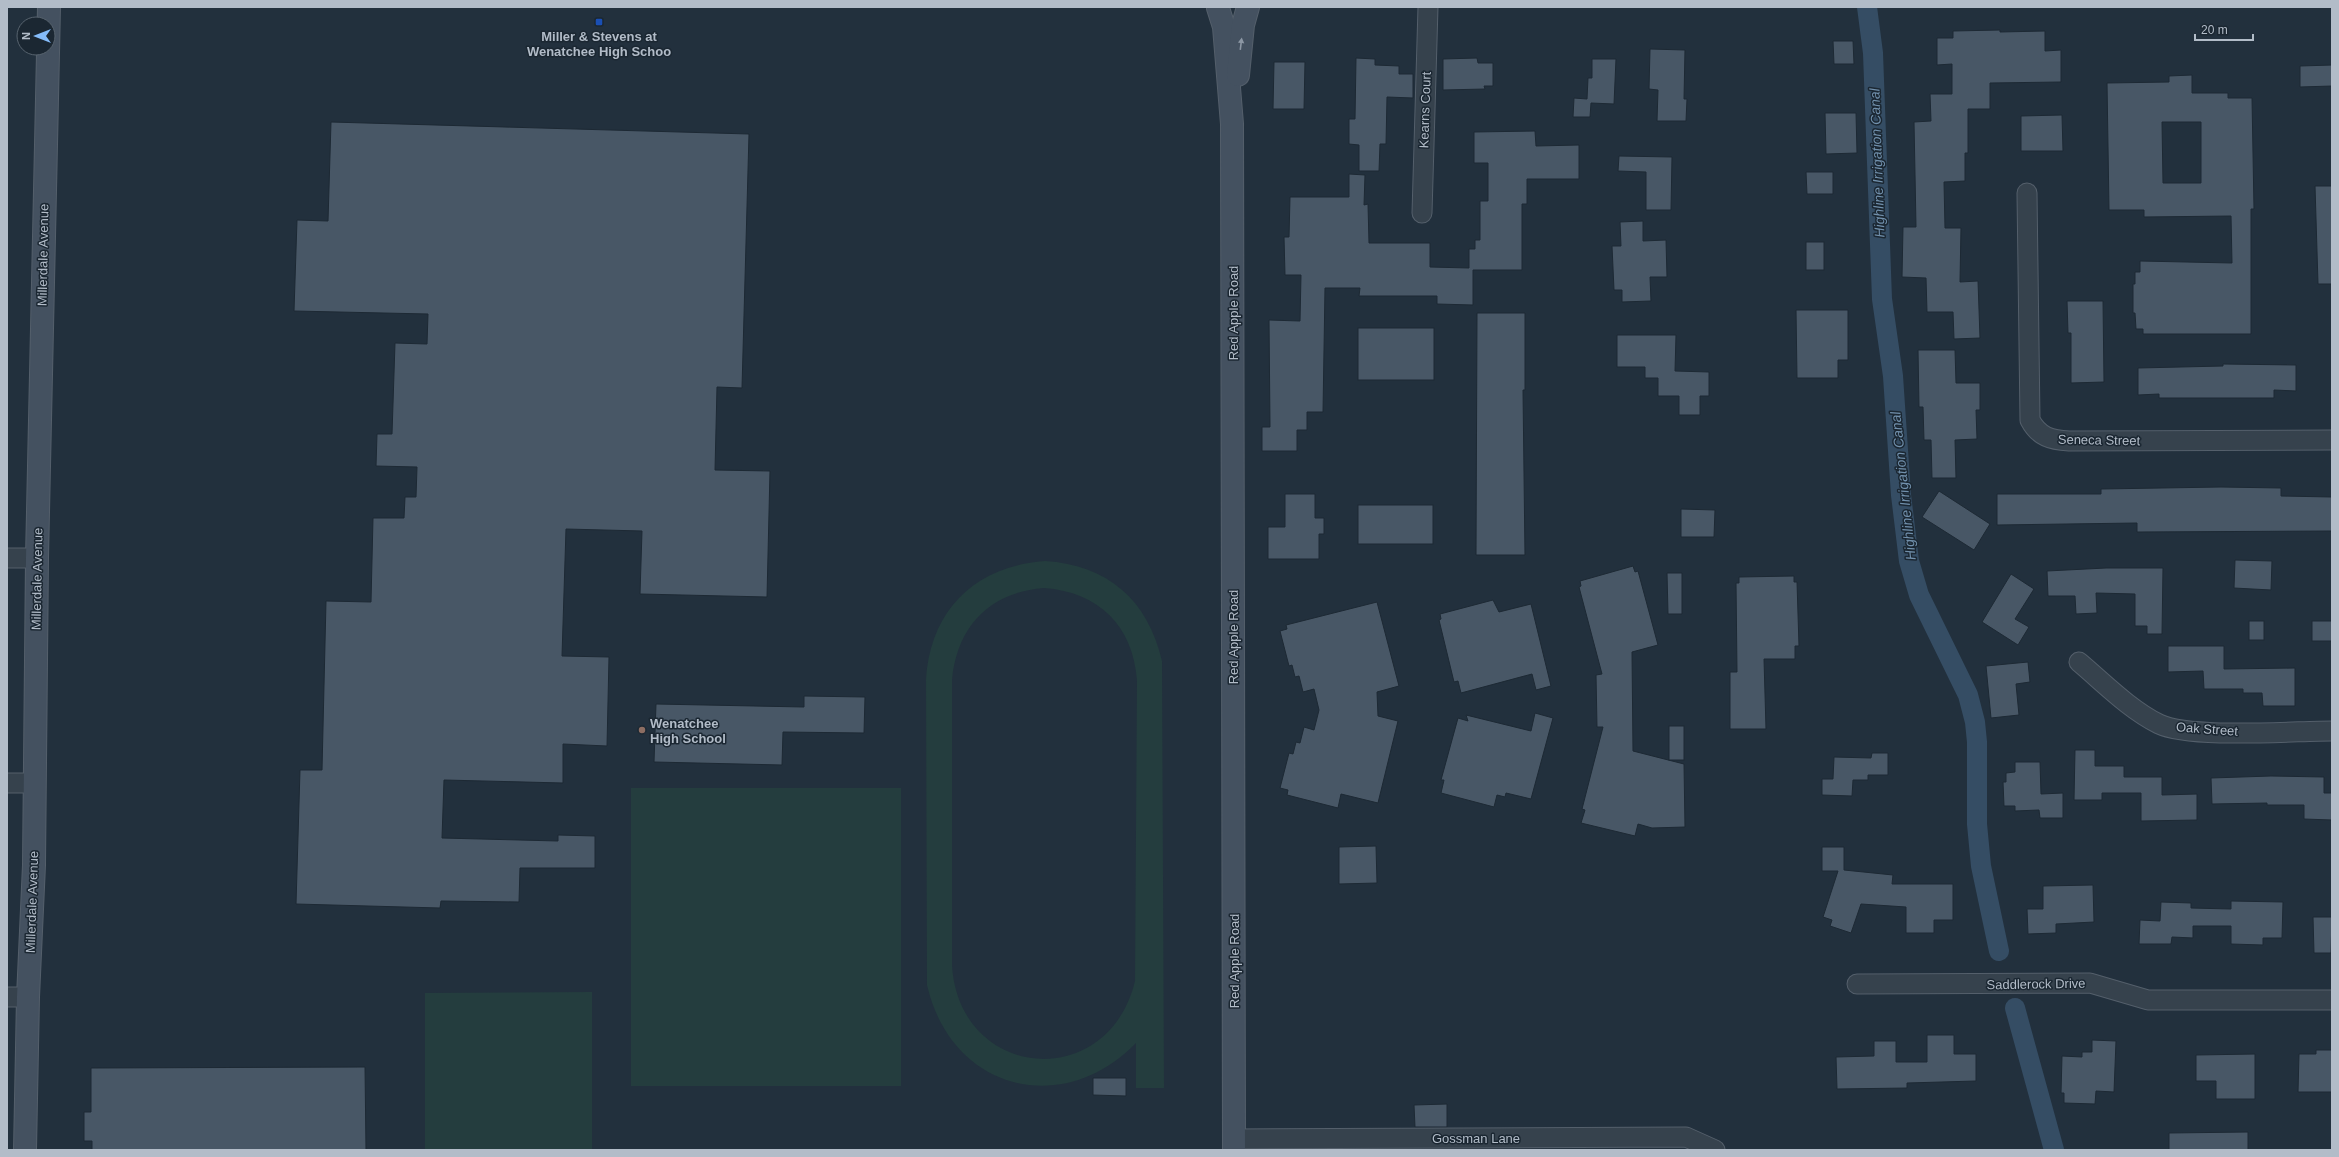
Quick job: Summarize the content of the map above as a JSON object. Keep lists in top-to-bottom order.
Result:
{
  "streets": {
    "street": [
      "Kearns Court",
      "Millerdale Avenue",
      "Red Apple Road",
      "Seneca Street",
      "Oak Street",
      "Saddlerock Drive",
      "Gossman Lane"
    ]
  },
  "crossings": [
    ["Red Apple Road", "Gossman Lane"]
  ],
  "water": ["Highline Irrigation Canal"],
  "places": {
    "transit": ["Miller & Stevens at Wenatchee High Schoo"],
    "other": ["Wenatchee High School"]
  },
  "scale_bar": "20 m",
  "north": "left"
}
